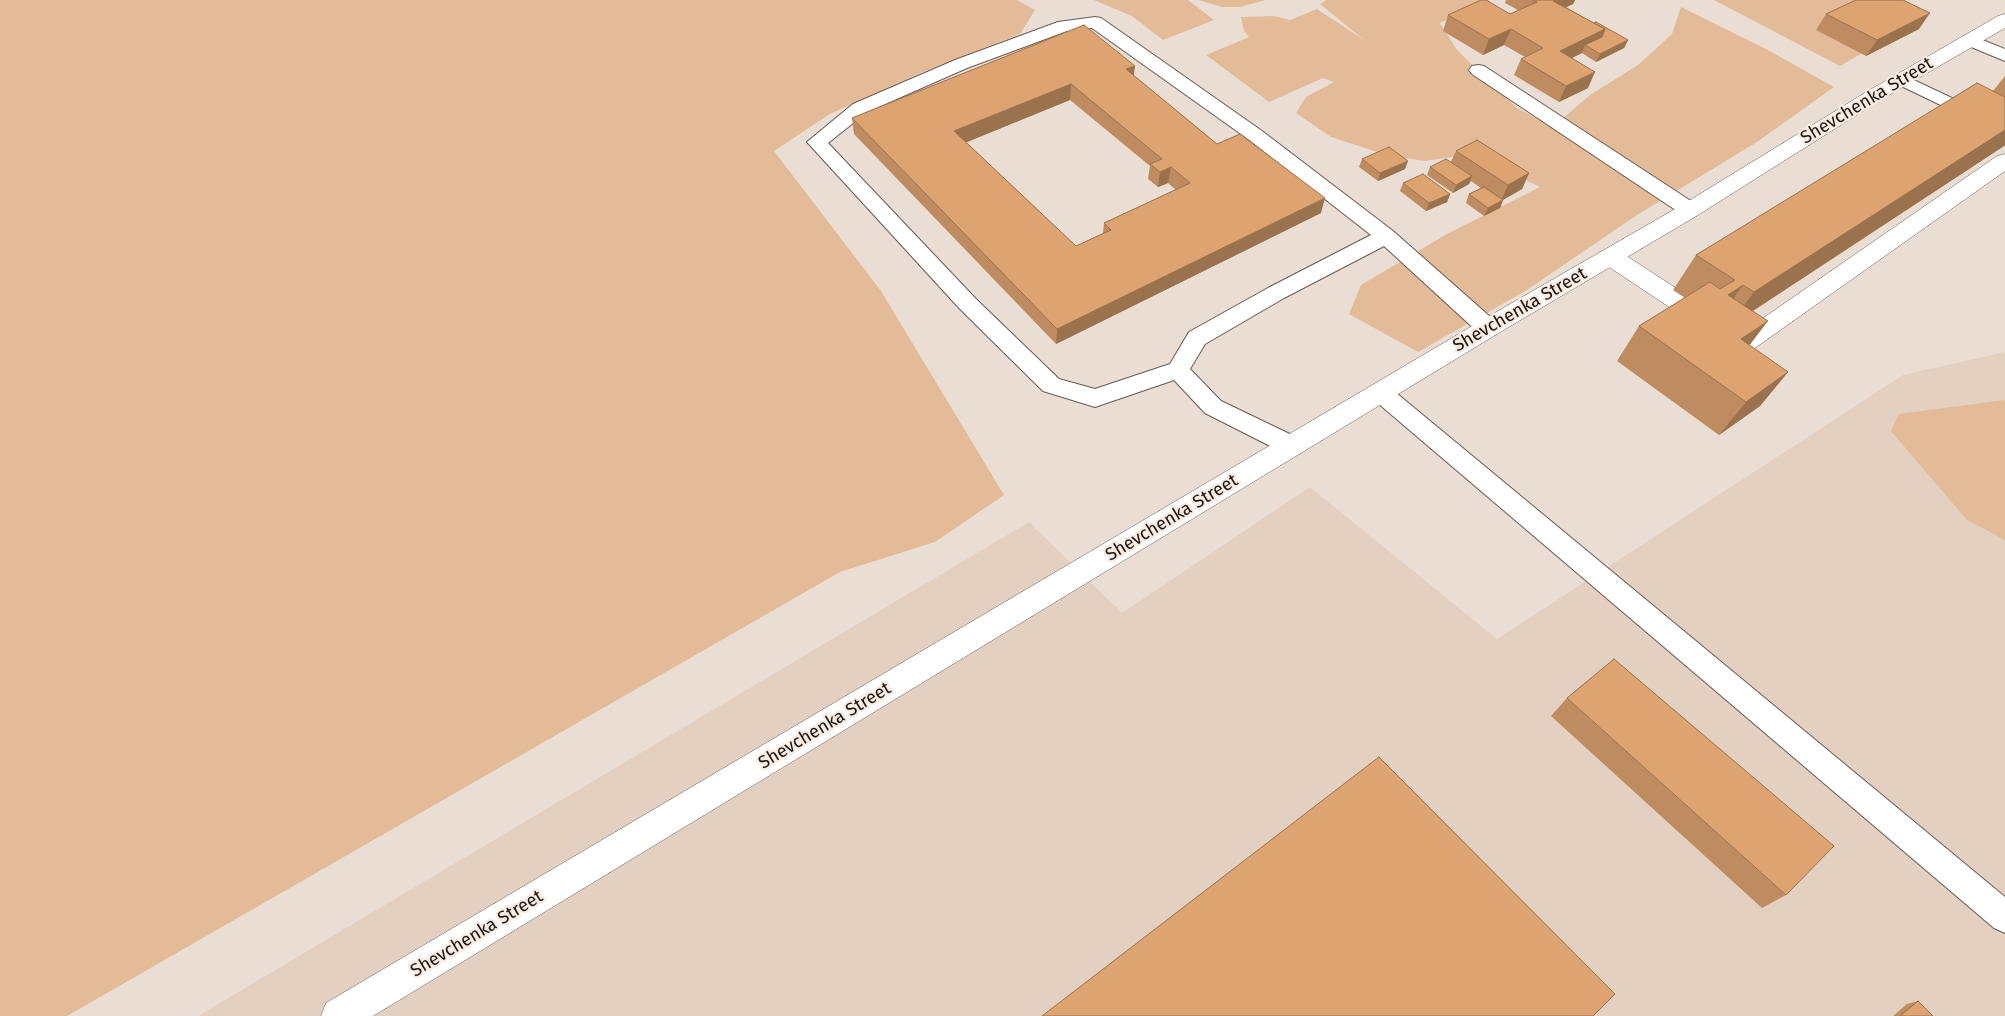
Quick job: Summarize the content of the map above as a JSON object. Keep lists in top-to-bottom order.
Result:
{
  "streets": {
    "street": ["Shevchenka Street"]
  }
}
